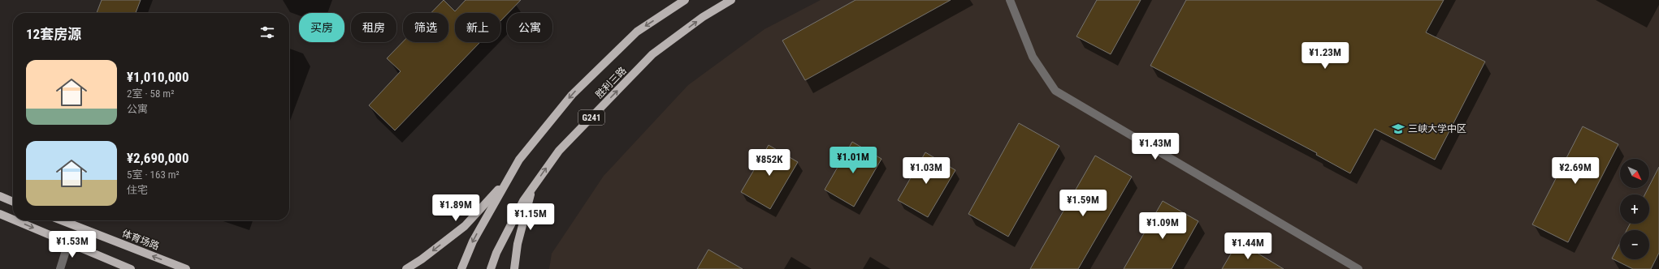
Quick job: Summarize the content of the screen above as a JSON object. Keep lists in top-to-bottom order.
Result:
{
  "streets": {
    "main road": ["胜利三路", "G241", "体育场路"]
  },
  "places": {
    "school or university": ["三峡大学中区"]
  },
  "north": "bottom right",
  "page": {
    "chip": [
      "买房",
      "租房",
      "筛选",
      "新上",
      "公寓"
    ],
    "heading": "12套房源",
    "price": [
      "¥1.23M",
      "¥1.43M",
      "¥1.01M",
      "¥852K",
      "¥1.03M",
      "¥2.69M",
      "¥1.59M",
      "¥1.89M",
      "¥1.15M",
      "¥1.09M",
      "¥1.53M",
      "¥1.44M"
    ],
    "list": [
      {
        "name": "¥1,010,000",
        "note": "2室 · 58 m² · 公寓"
      },
      {
        "name": "¥2,690,000",
        "note": "5室 · 163 m² · 住宅"
      }
    ],
    "map_buttons": ["+", "−"]
  }
}
